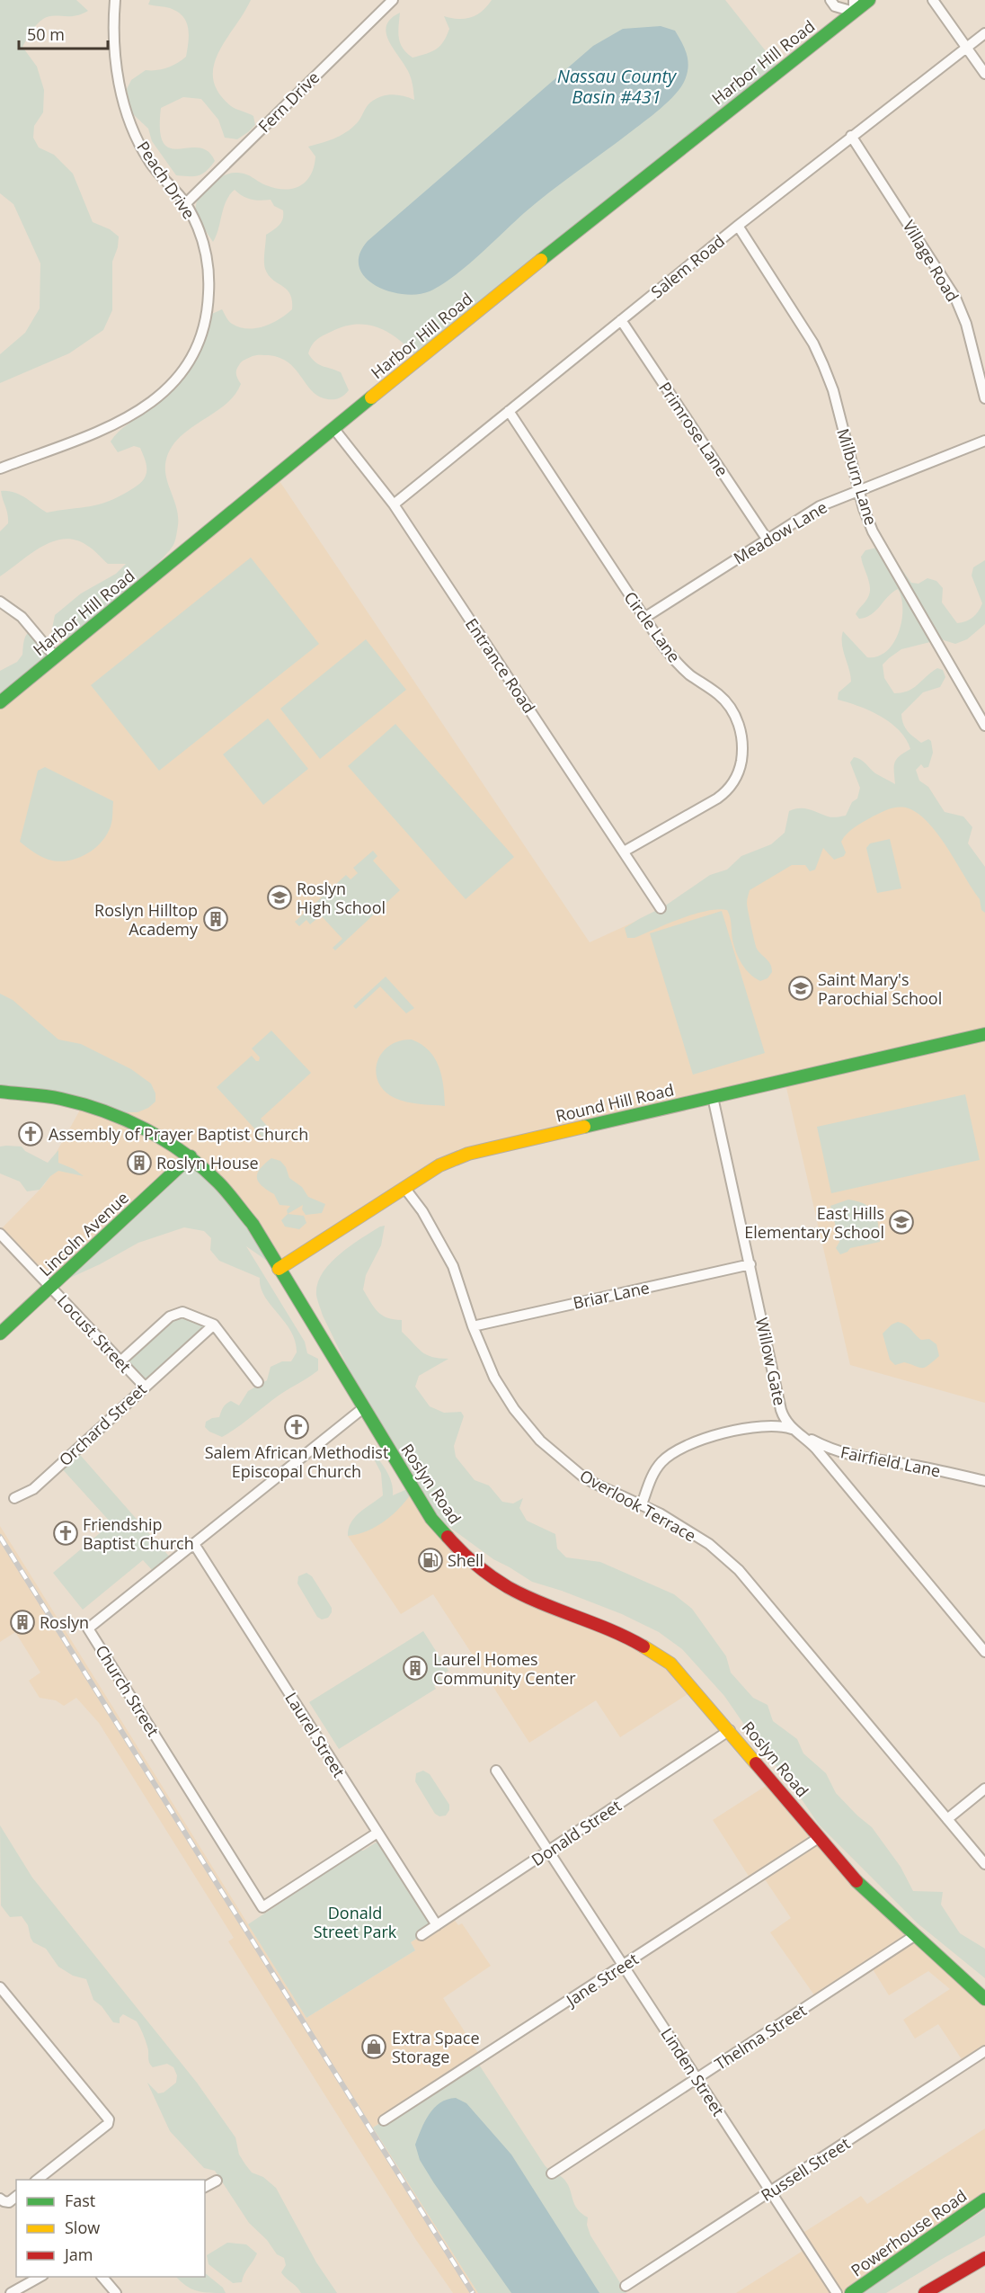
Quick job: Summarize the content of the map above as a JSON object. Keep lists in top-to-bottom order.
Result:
{
  "streets": {
    "main road": [
      "Harbor Hill Road",
      "Round Hill Road",
      "Lincoln Avenue",
      "Roslyn Road",
      "Powerhouse Road"
    ],
    "street": [
      "Fern Drive",
      "Peach Drive",
      "Village Road",
      "Salem Road",
      "Primrose Lane",
      "Milburn Lane",
      "Meadow Lane",
      "Circle Lane",
      "Entrance Road",
      "Briar Lane",
      "Locust Street",
      "Willow Gate",
      "Orchard Street",
      "Fairfield Lane",
      "Overlook Terrace",
      "Church Street",
      "Laurel Street",
      "Donald Street",
      "Jane Street",
      "Thelma Street",
      "Linden Street",
      "Russell Street"
    ]
  },
  "crossings": [
    ["Harbor Hill Road", "Entrance Road"],
    ["Fern Drive", "Peach Drive"],
    ["Village Road", "Salem Road"],
    ["Salem Road", "Primrose Lane"],
    ["Salem Road", "Milburn Lane"],
    ["Salem Road", "Circle Lane"],
    ["Salem Road", "Entrance Road"],
    ["Primrose Lane", "Meadow Lane"],
    ["Milburn Lane", "Meadow Lane"],
    ["Meadow Lane", "Circle Lane"],
    ["Circle Lane", "Entrance Road"],
    ["Round Hill Road", "Willow Gate"],
    ["Round Hill Road", "Roslyn Road"],
    ["Round Hill Road", "Overlook Terrace"],
    ["Lincoln Avenue", "Locust Street"],
    ["Lincoln Avenue", "Roslyn Road"],
    ["Briar Lane", "Willow Gate"],
    ["Briar Lane", "Overlook Terrace"],
    ["Locust Street", "Orchard Street"],
    ["Willow Gate", "Fairfield Lane"],
    ["Fairfield Lane", "Overlook Terrace"],
    ["Roslyn Road", "Church Street"],
    ["Roslyn Road", "Donald Street"],
    ["Roslyn Road", "Jane Street"],
    ["Roslyn Road", "Thelma Street"],
    ["Church Street", "Laurel Street"],
    ["Laurel Street", "Donald Street"],
    ["Donald Street", "Linden Street"],
    ["Jane Street", "Linden Street"],
    ["Thelma Street", "Linden Street"],
    ["Linden Street", "Russell Street"]
  ],
  "water": ["Nassau County Basin #431"],
  "parks": ["Donald Street Park"],
  "places": {
    "school or university": ["Roslyn High School", "Saint Mary's Parochial School", "East Hills Elementary School"],
    "building": [
      "Roslyn Hilltop Academy",
      "Roslyn House",
      "Roslyn",
      "Laurel Homes Community Center"
    ],
    "church": ["Assembly of Prayer Baptist Church", "Salem African Methodist Episcopal Church", "Friendship Baptist Church"],
    "fuel station": ["Shell"],
    "shop": ["Extra Space Storage"]
  },
  "legend": ["Fast", "Slow", "Jam"],
  "scale_bar": "50 m"
}
